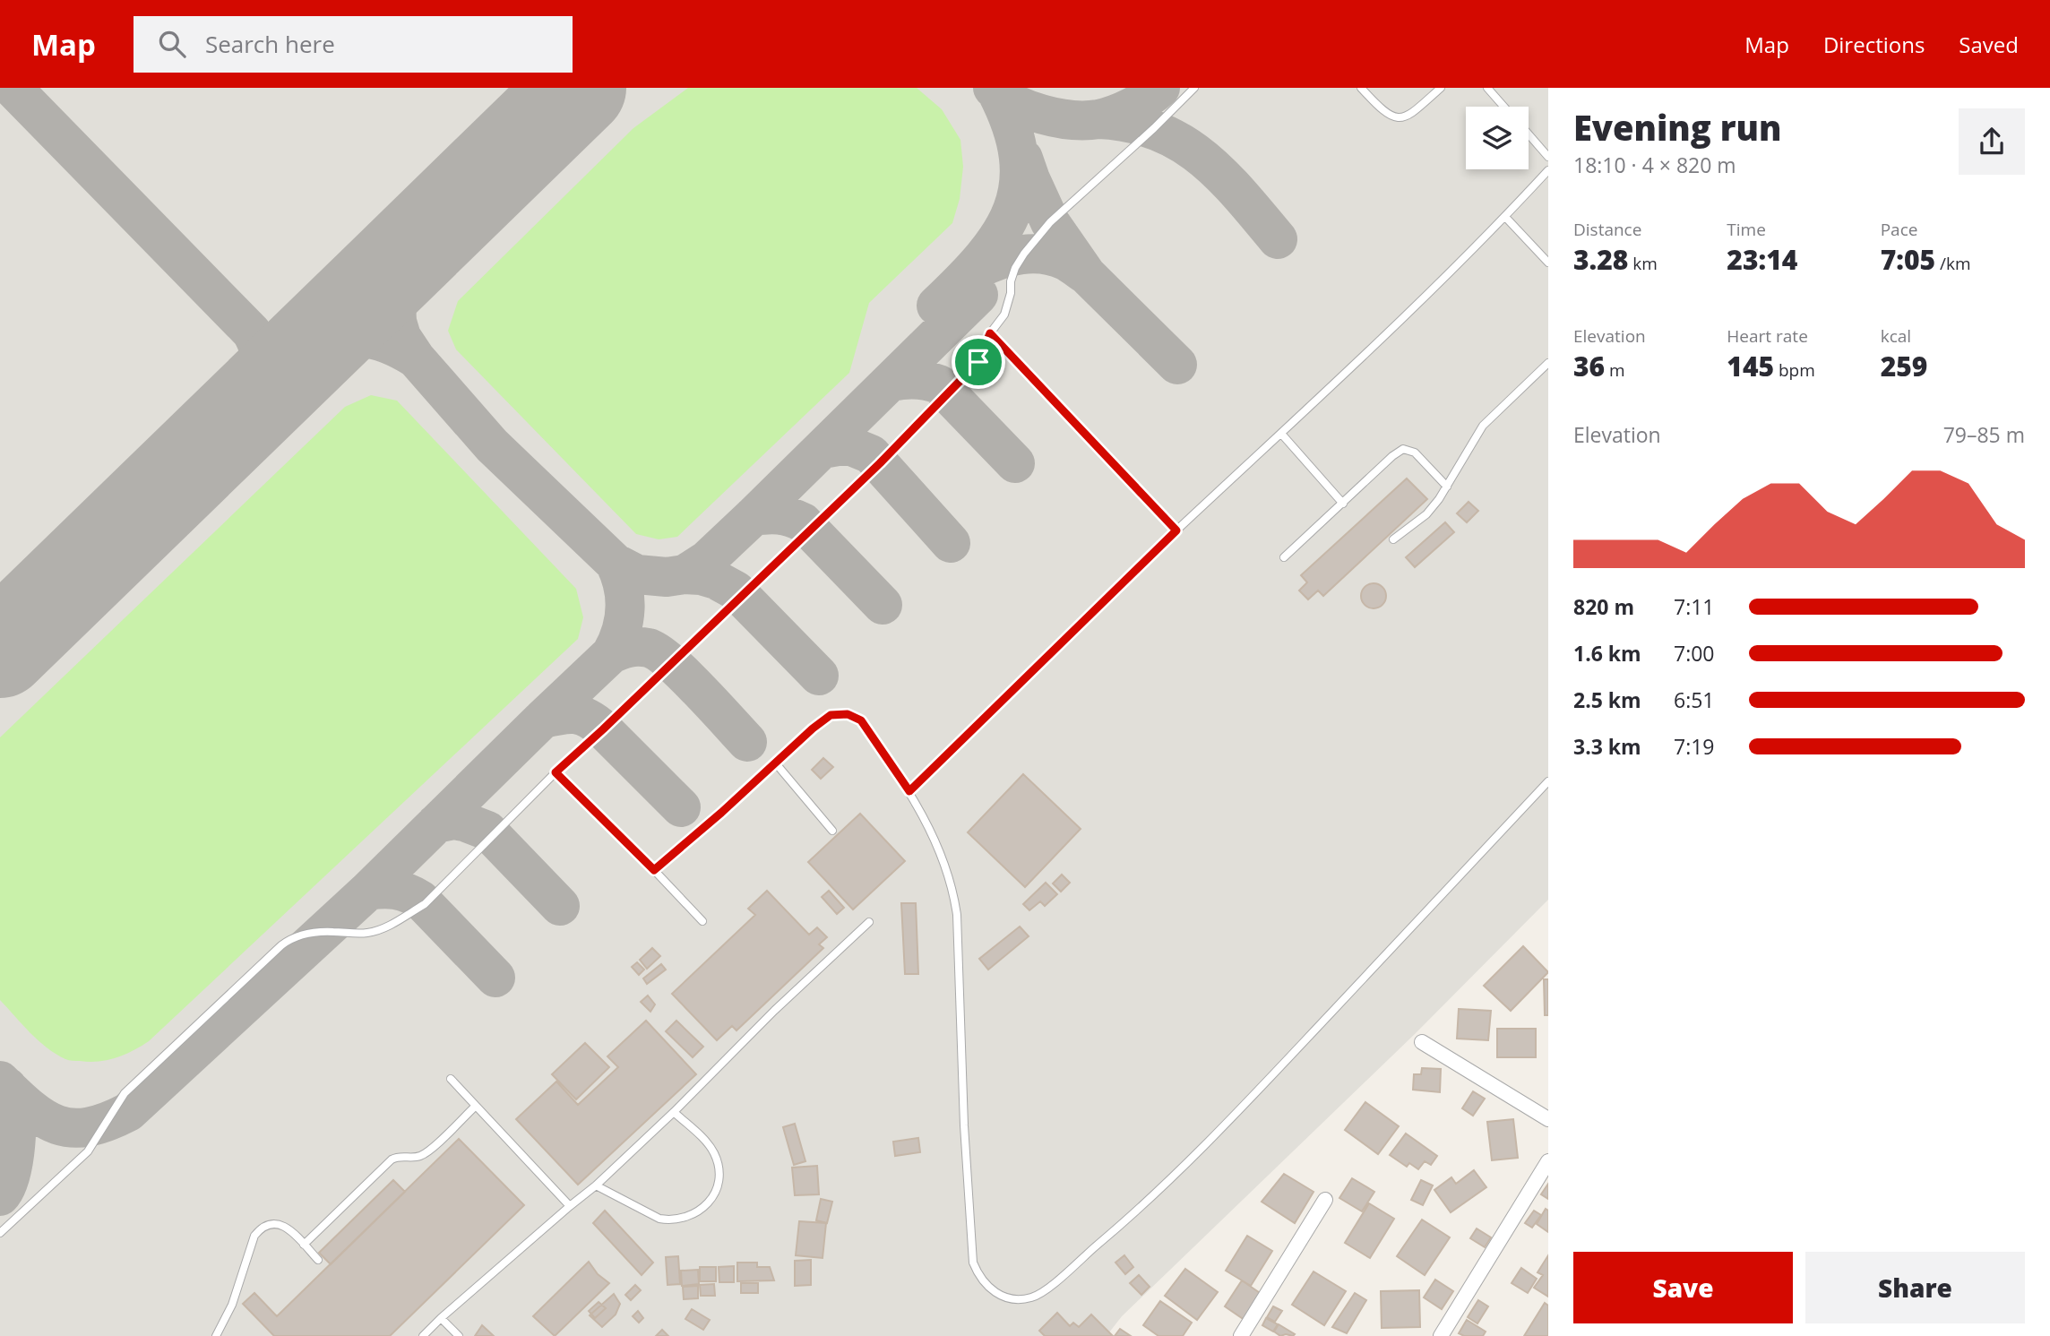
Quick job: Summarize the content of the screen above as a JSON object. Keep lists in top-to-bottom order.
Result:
{
  "page": {
    "header": "Map",
    "search": "Search here",
    "nav": ["Map", "Directions", "Saved"],
    "heading": ["Evening run", "18:10 · 4 × 820 m"],
    "stats": [
      ["Distance", "3.28 km"],
      ["Time", "23:14"],
      ["Pace", "7:05 /km"],
      ["Elevation", "36 m"],
      ["Heart rate", "145 bpm"],
      ["kcal", "259"]
    ],
    "chart": ["Elevation", "79–85 m"],
    "list": [
      {
        "name": "820 m",
        "note": "7:11"
      },
      {
        "name": "1.6 km",
        "note": "7:00"
      },
      {
        "name": "2.5 km",
        "note": "6:51"
      },
      {
        "name": "3.3 km",
        "note": "7:19"
      }
    ],
    "buttons": ["Save", "Share"]
  }
}
